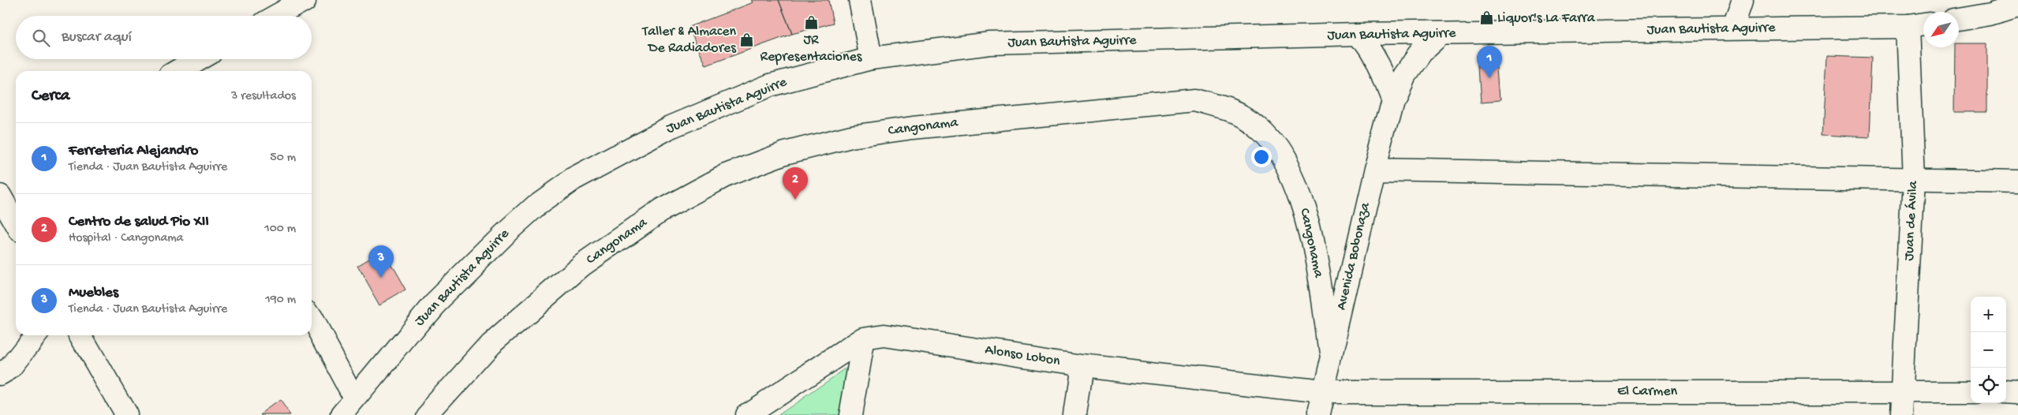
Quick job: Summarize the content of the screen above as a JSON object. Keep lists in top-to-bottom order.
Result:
{
  "streets": {
    "street": [
      "Juan Bautista Aguirre",
      "Cangonama",
      "Juan de Ávila",
      "Avenida Bobonaza",
      "Alonso Lobon",
      "El Carmen"
    ]
  },
  "crossings": [
    ["Juan Bautista Aguirre", "Juan de Ávila"],
    ["Juan Bautista Aguirre", "Avenida Bobonaza"],
    ["Cangonama", "Avenida Bobonaza"],
    ["Juan de Ávila", "El Carmen"],
    ["Avenida Bobonaza", "Alonso Lobon"],
    ["Avenida Bobonaza", "El Carmen"],
    ["Alonso Lobon", "El Carmen"]
  ],
  "places": {
    "shop": ["Liquor's La Farra", "JR Representaciones", "Taller & Almacen De Radiadores"]
  },
  "north": "bottom left",
  "page": {
    "search": "Buscar aquí",
    "pins": ["1", "2", "3"],
    "heading": ["Cerca", "3 resultados"],
    "list": [
      {
        "mark": "1",
        "name": "Ferreteria Alejandro",
        "note": "Tienda · Juan Bautista Aguirre",
        "value": "50 m"
      },
      {
        "mark": "2",
        "name": "Centro de salud Pio XII",
        "note": "Hospital · Cangonama",
        "value": "100 m"
      },
      {
        "mark": "3",
        "name": "Muebles",
        "note": "Tienda · Juan Bautista Aguirre",
        "value": "190 m"
      }
    ],
    "map_buttons": ["+", "−"]
  }
}
